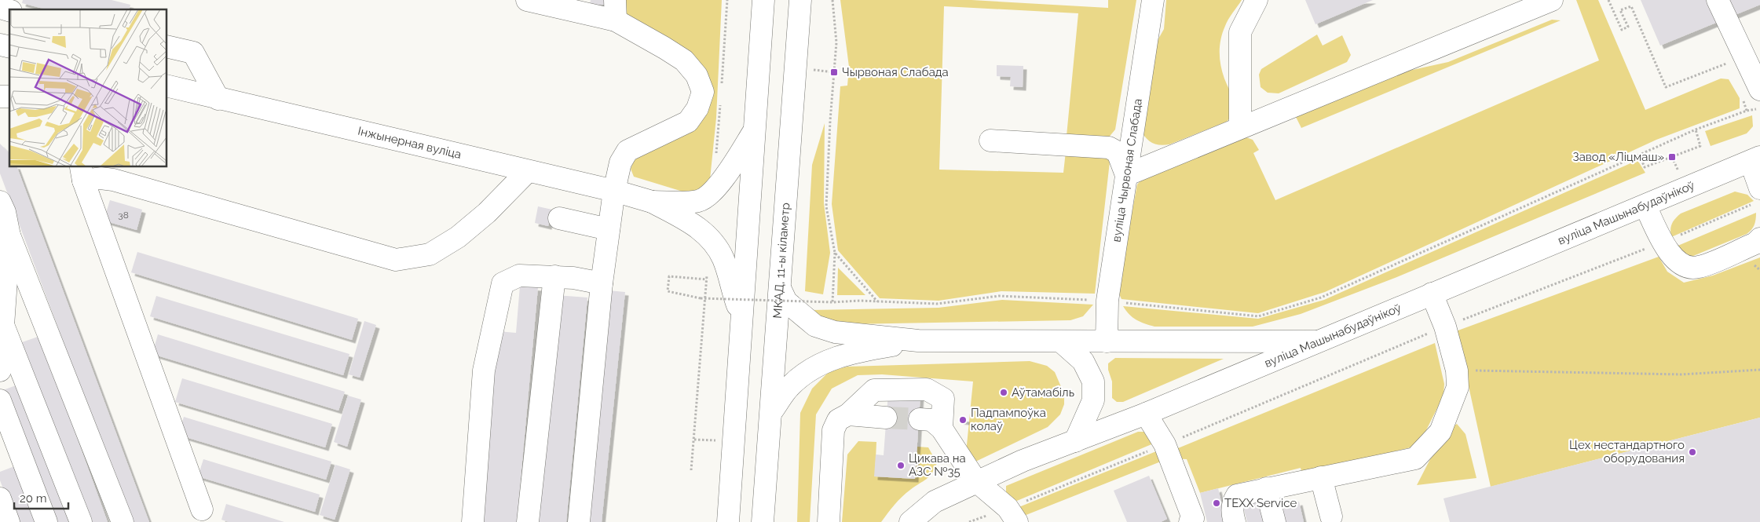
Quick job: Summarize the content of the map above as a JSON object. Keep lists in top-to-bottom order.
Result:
{
  "streets": {
    "main road": [
      "Інжынерная вуліца",
      "вуліца Чырвоная Слабада",
      "вуліца Машынабудаўнікоў",
      "МКАД, 11-ы кіламетр"
    ]
  },
  "places": {
    "transit": ["Чырвоная Слабада", "Завод «Ліцмаш»"],
    "other": [
      "Аўтамабіль",
      "Падпампоўка колаў",
      "Цех нестандартного оборудования",
      "Цикава на АЗС №35",
      "TEXX Service"
    ]
  },
  "house_numbers": ["38"],
  "scale_bar": "20 m"
}
